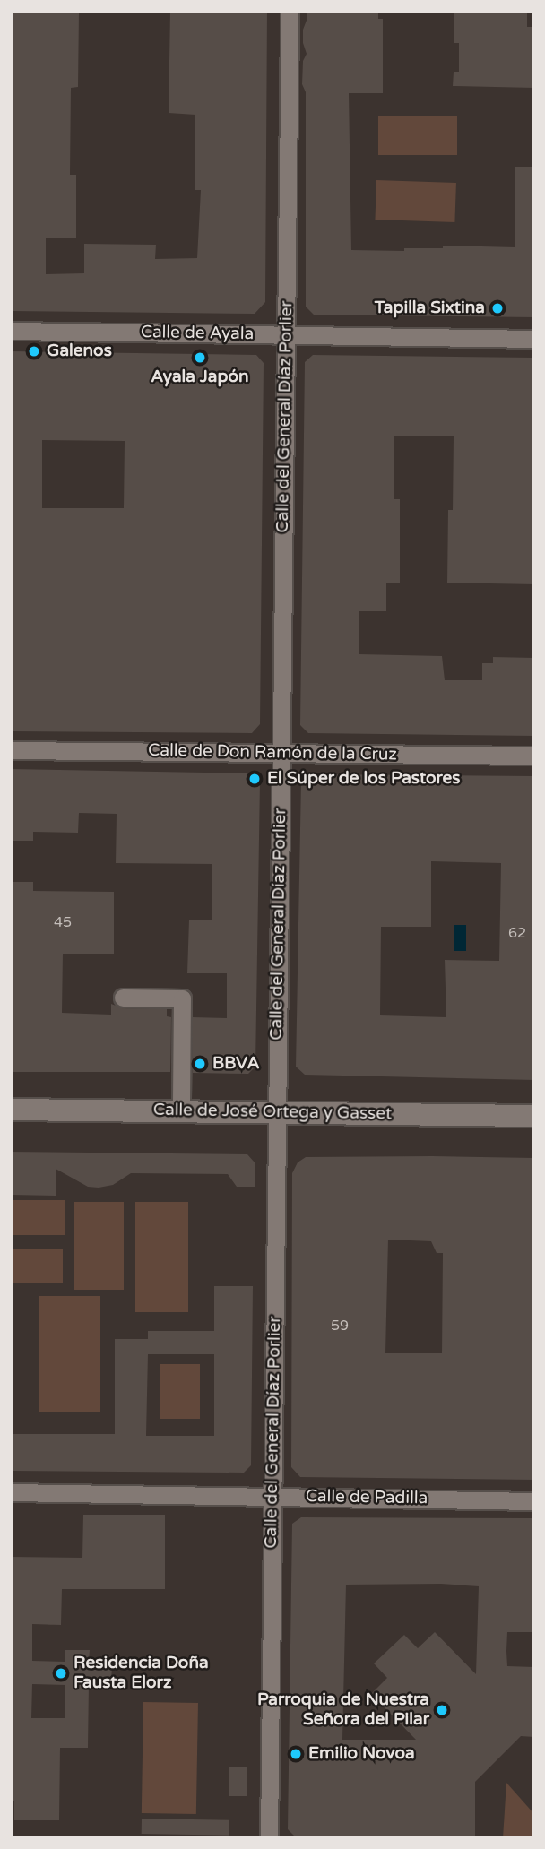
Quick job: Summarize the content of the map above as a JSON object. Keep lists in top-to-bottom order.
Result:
{
  "streets": {
    "street": [
      "Calle de Ayala",
      "Calle del General Díaz Porlier",
      "Calle de Don Ramón de la Cruz",
      "Calle de José Ortega y Gasset",
      "Calle de Padilla"
    ]
  },
  "crossings": [
    ["Calle de Ayala", "Calle del General Díaz Porlier"],
    ["Calle del General Díaz Porlier", "Calle de Don Ramón de la Cruz"],
    ["Calle del General Díaz Porlier", "Calle de José Ortega y Gasset"],
    ["Calle del General Díaz Porlier", "Calle de Padilla"]
  ],
  "places": [
    "Tapilla Sixtina",
    "Galenos",
    "Ayala Japón",
    "El Súper de los Pastores",
    "BBVA",
    "Residencia Doña Fausta Elorz",
    "Parroquia de Nuestra Señora del Pilar",
    "Emilio Novoa"
  ],
  "house_numbers": ["45", "62", "59"]
}
